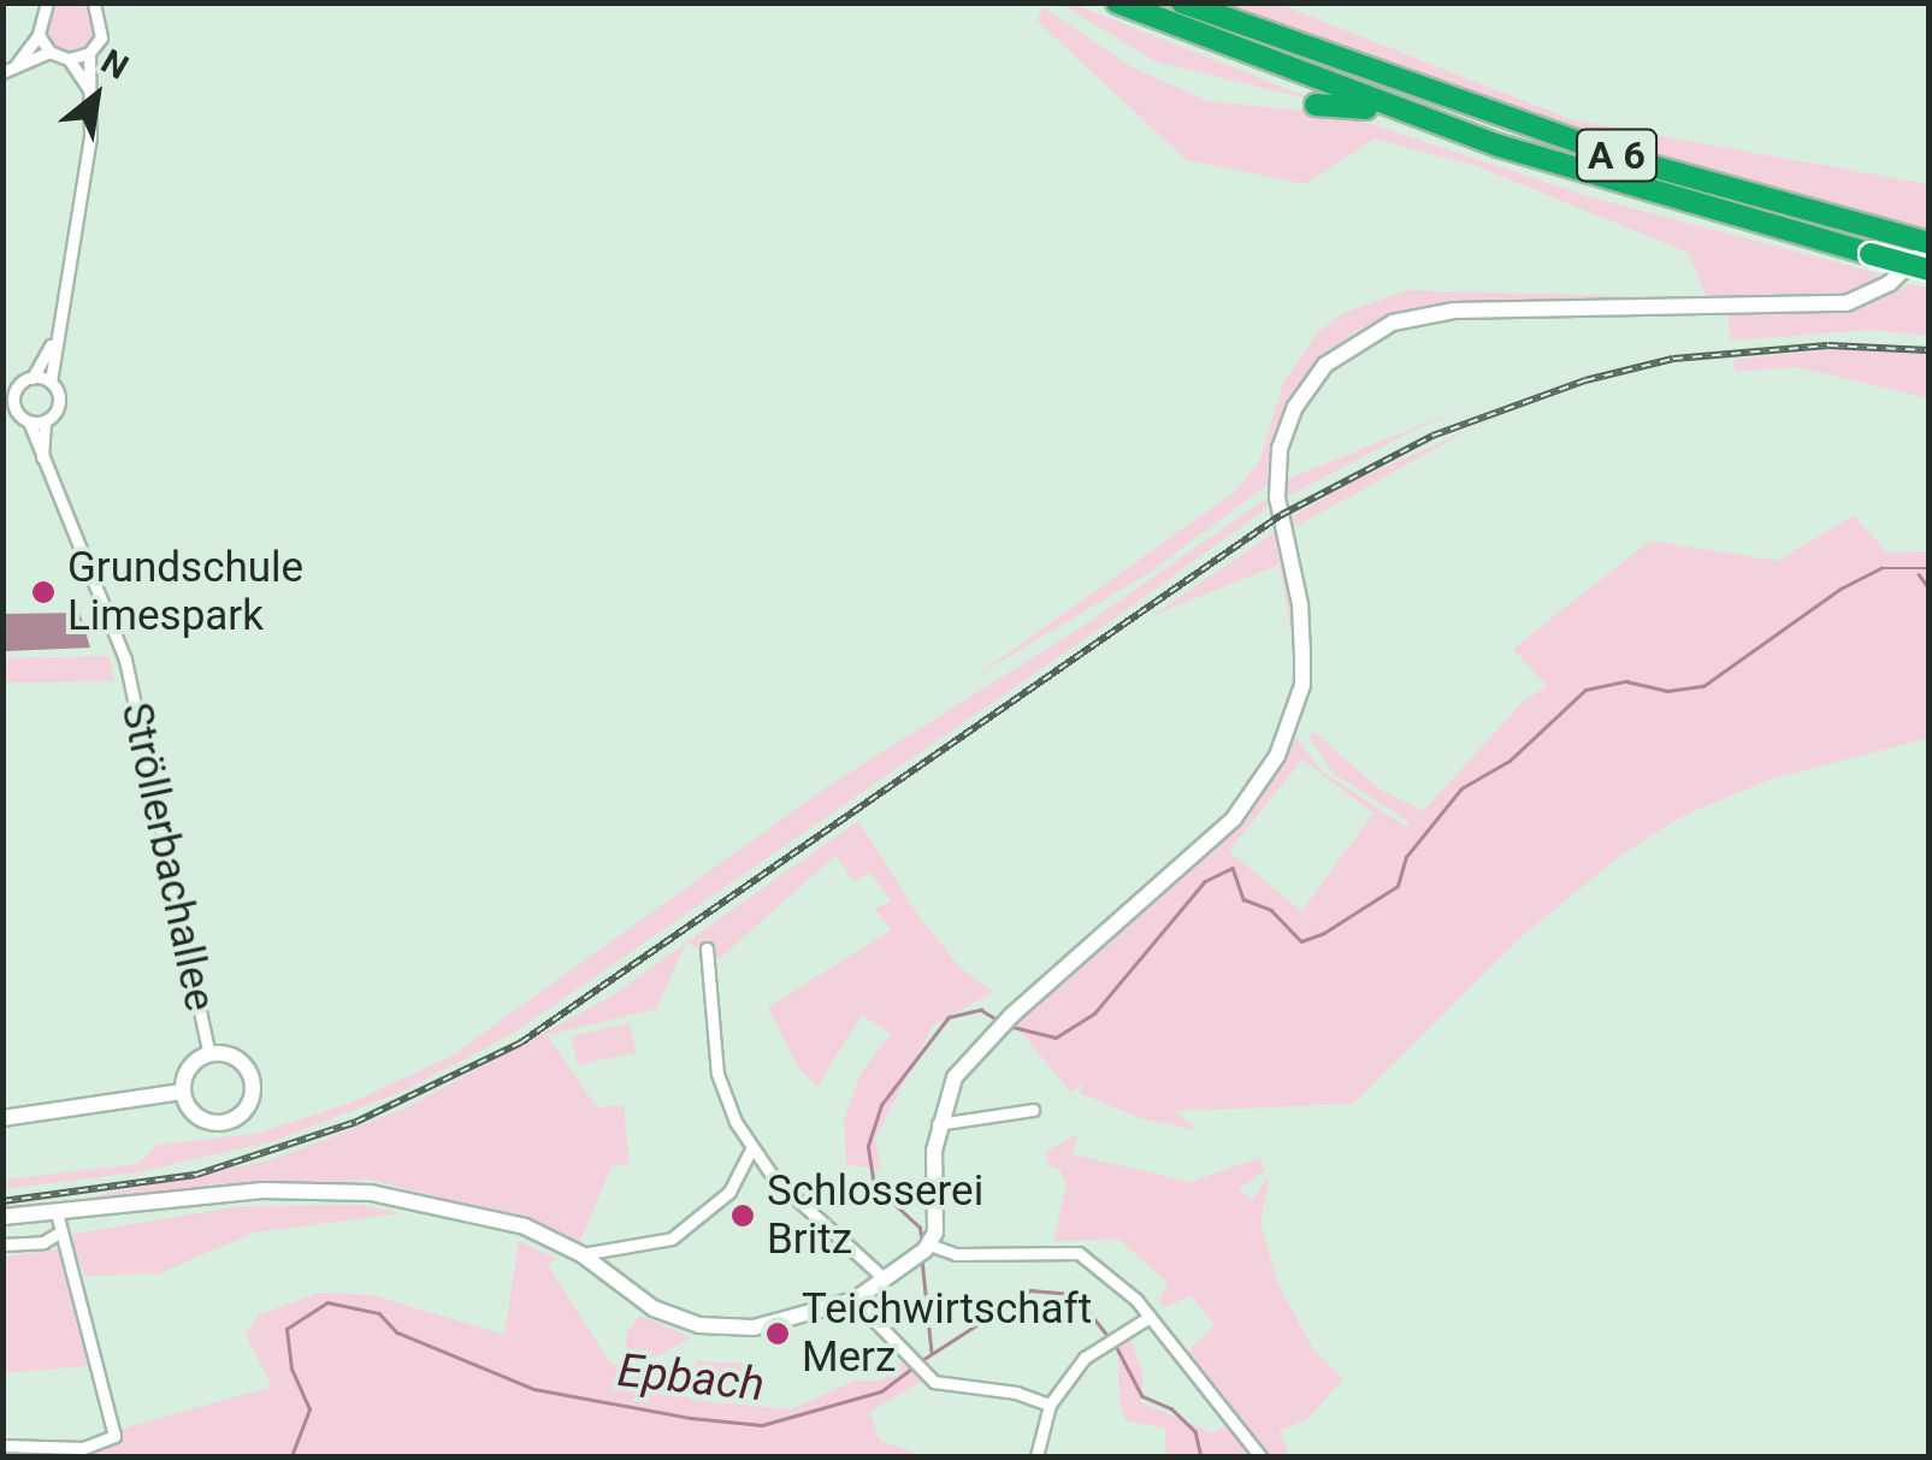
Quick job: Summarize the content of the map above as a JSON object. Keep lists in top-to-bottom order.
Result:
{
  "streets": {
    "highway": ["A 6"],
    "street": ["Ströllerbachallee"]
  },
  "water": ["Epbach"],
  "places": ["Grundschule Limespark", "Schlosserei Britz", "Teichwirtschaft Merz"],
  "north": "top right"
}
